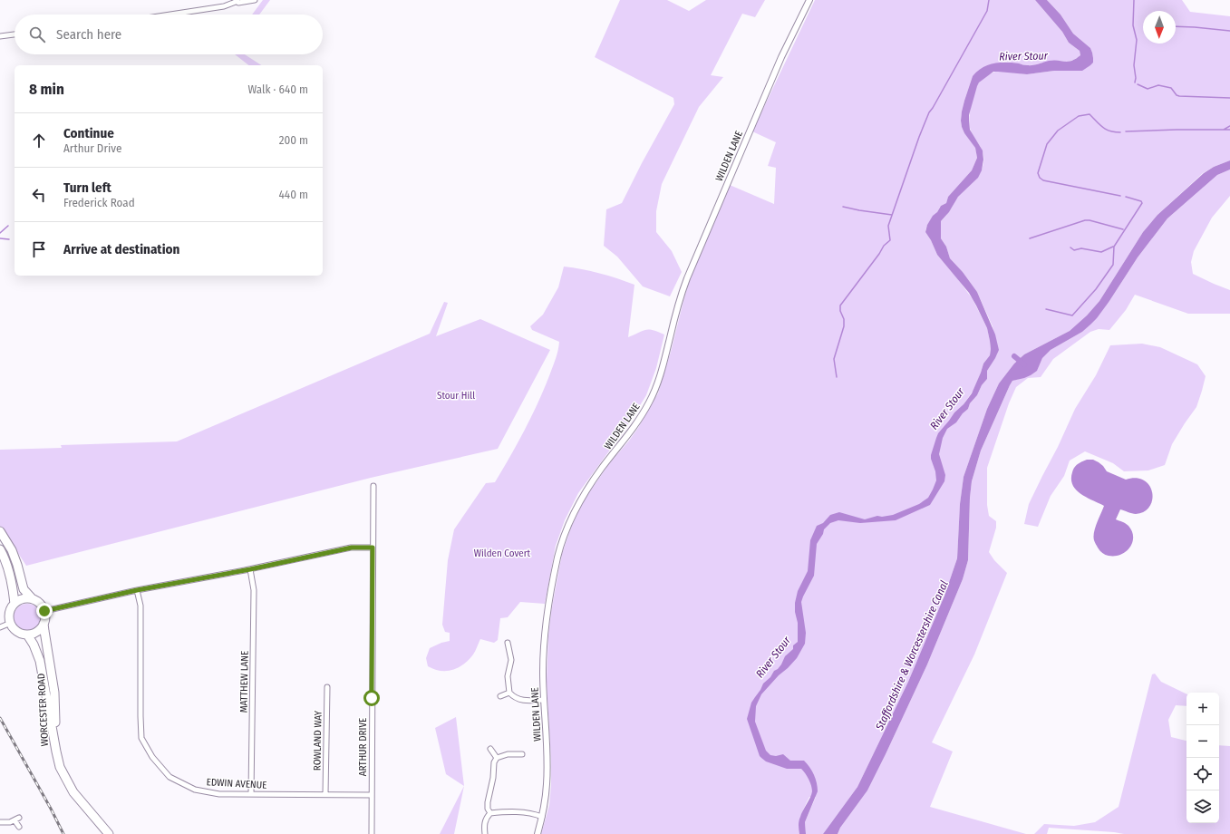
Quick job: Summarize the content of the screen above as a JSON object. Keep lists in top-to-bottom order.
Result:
{
  "streets": {
    "highway": ["WORCESTER ROAD"],
    "street": [
      "WILDEN LANE",
      "MATTHEW LANE",
      "ROWLAND WAY",
      "ARTHUR DRIVE",
      "EDWIN AVENUE"
    ]
  },
  "crossings": [
    ["MATTHEW LANE", "EDWIN AVENUE"],
    ["ROWLAND WAY", "EDWIN AVENUE"],
    ["ARTHUR DRIVE", "EDWIN AVENUE"]
  ],
  "water": ["River Stour", "Staffordshire & Worcestershire Canal"],
  "parks": ["Stour Hill", "Wilden Covert"],
  "north": "bottom",
  "page": {
    "search": "Search here",
    "heading": ["8 min", "Walk · 640 m"],
    "list": [
      ["Continue", "Arthur Drive", "200 m"],
      ["Turn left", "Frederick Road", "440 m"],
      "Arrive at destination"
    ],
    "map_buttons": ["+", "−"]
  }
}
